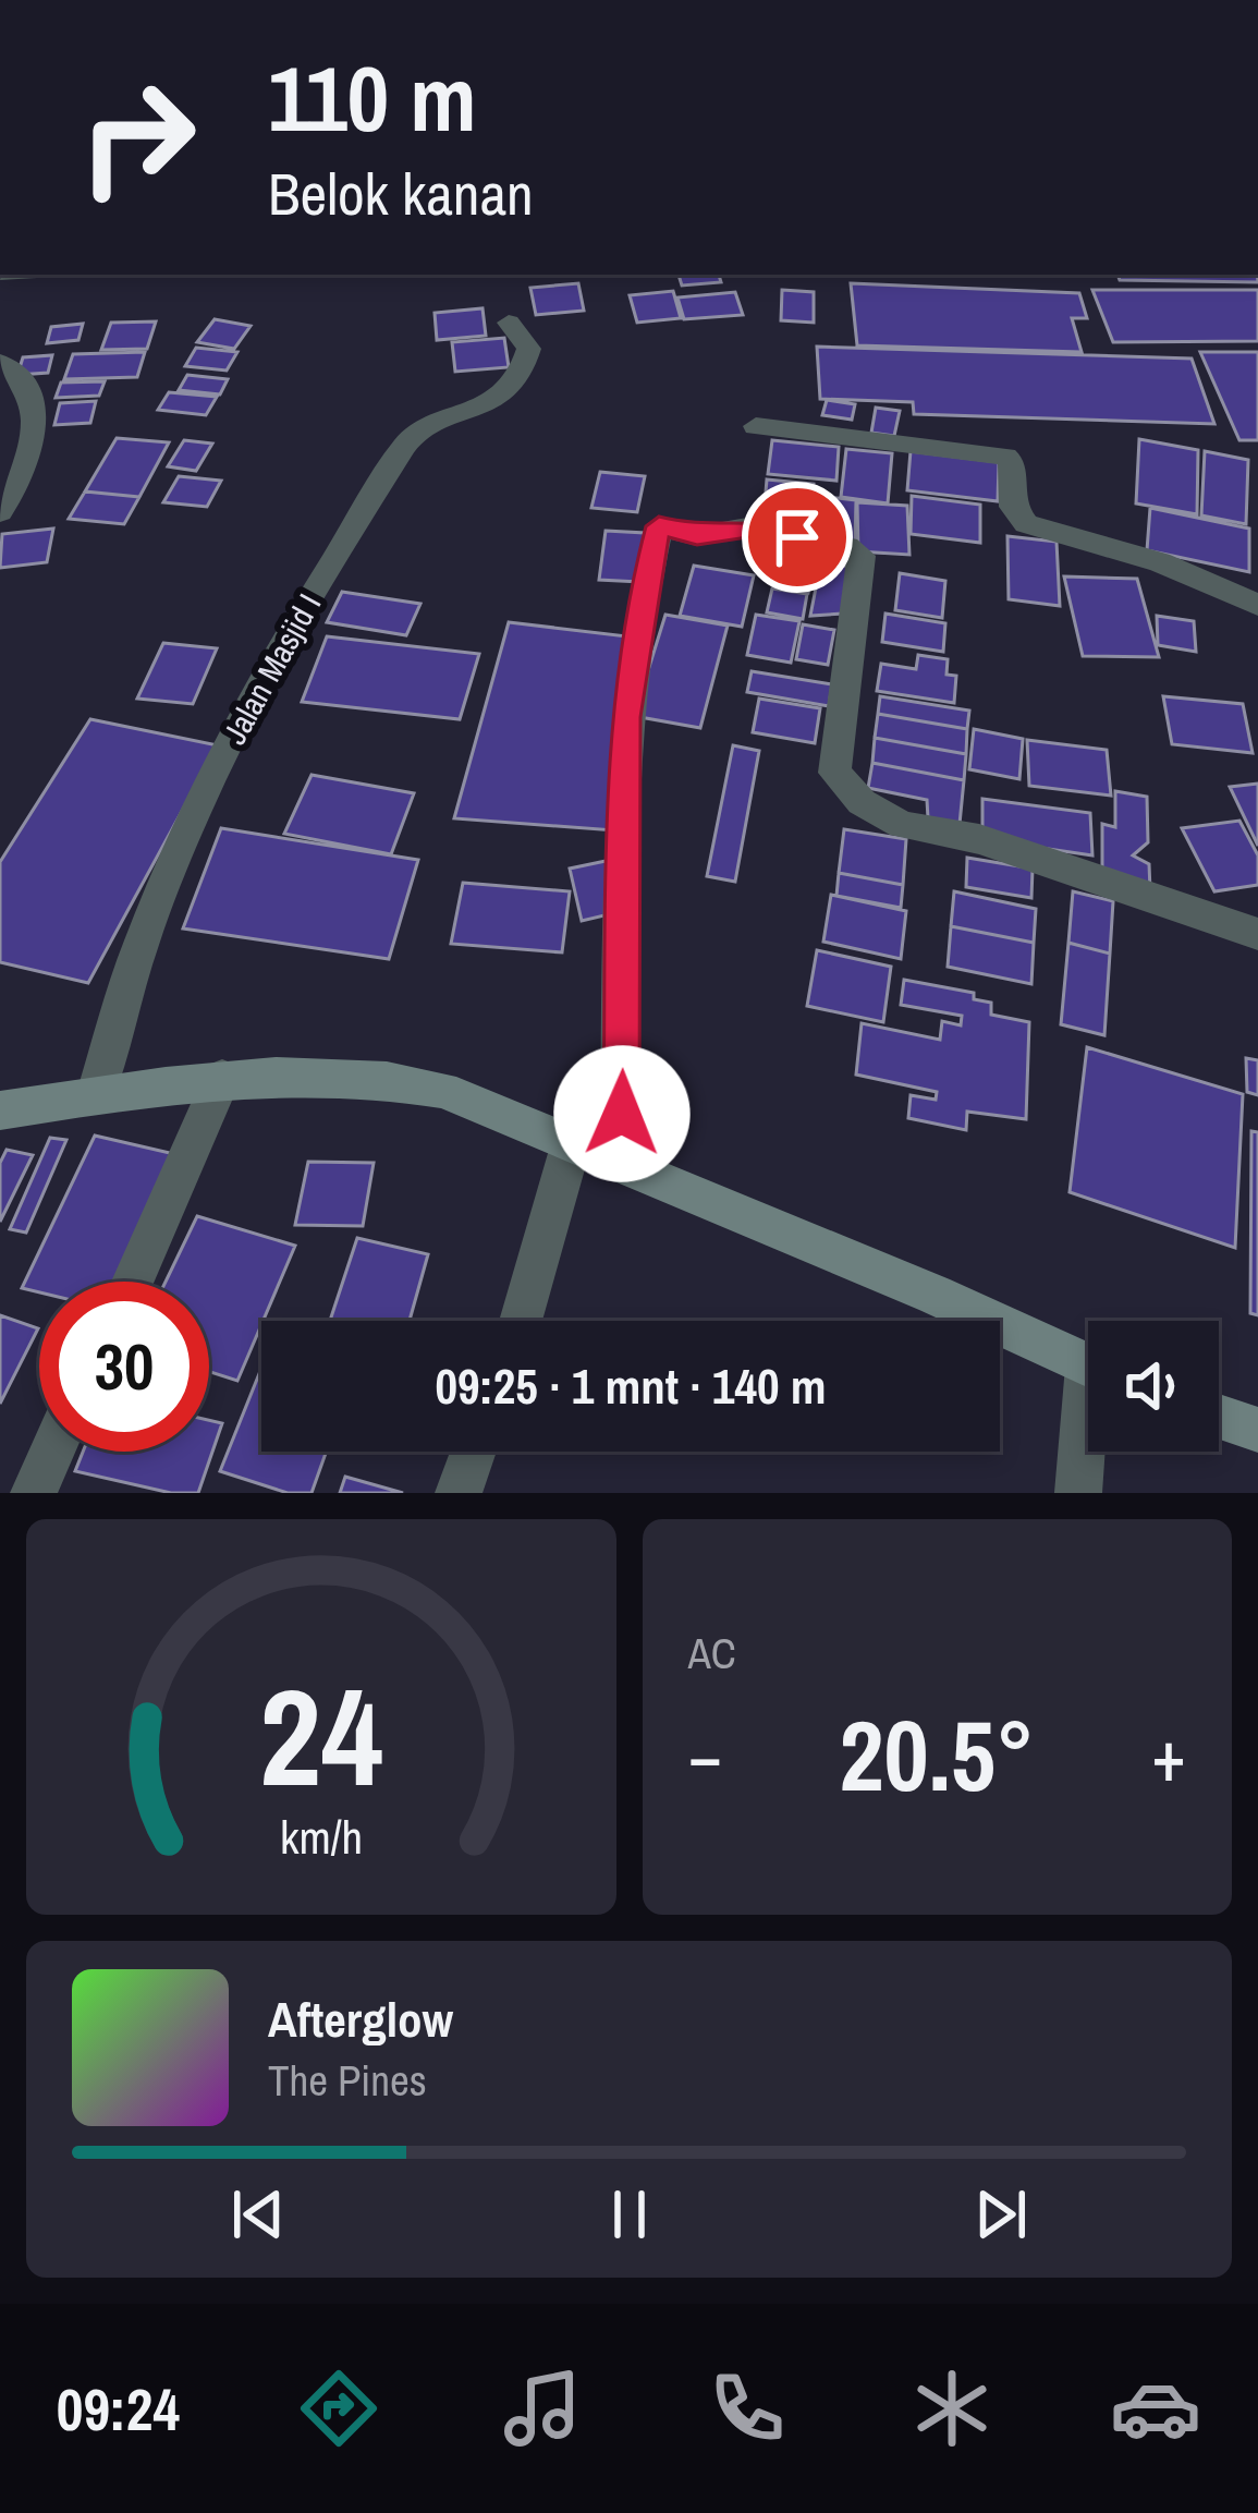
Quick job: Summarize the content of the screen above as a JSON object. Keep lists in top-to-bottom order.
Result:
{
  "streets": {
    "street": ["Jalan Masjid I"]
  },
  "page": {
    "turn": ["110 m", "Belok kanan"],
    "limit": "30",
    "trip": "09:25 · 1 mnt · 140 m",
    "tile": "AC",
    "heat": ["−", "20.5°", "+"],
    "song": ["Afterglow", "The Pines"],
    "tabs": "09:24",
    "gauge": ["24", "km/h"]
  }
}
